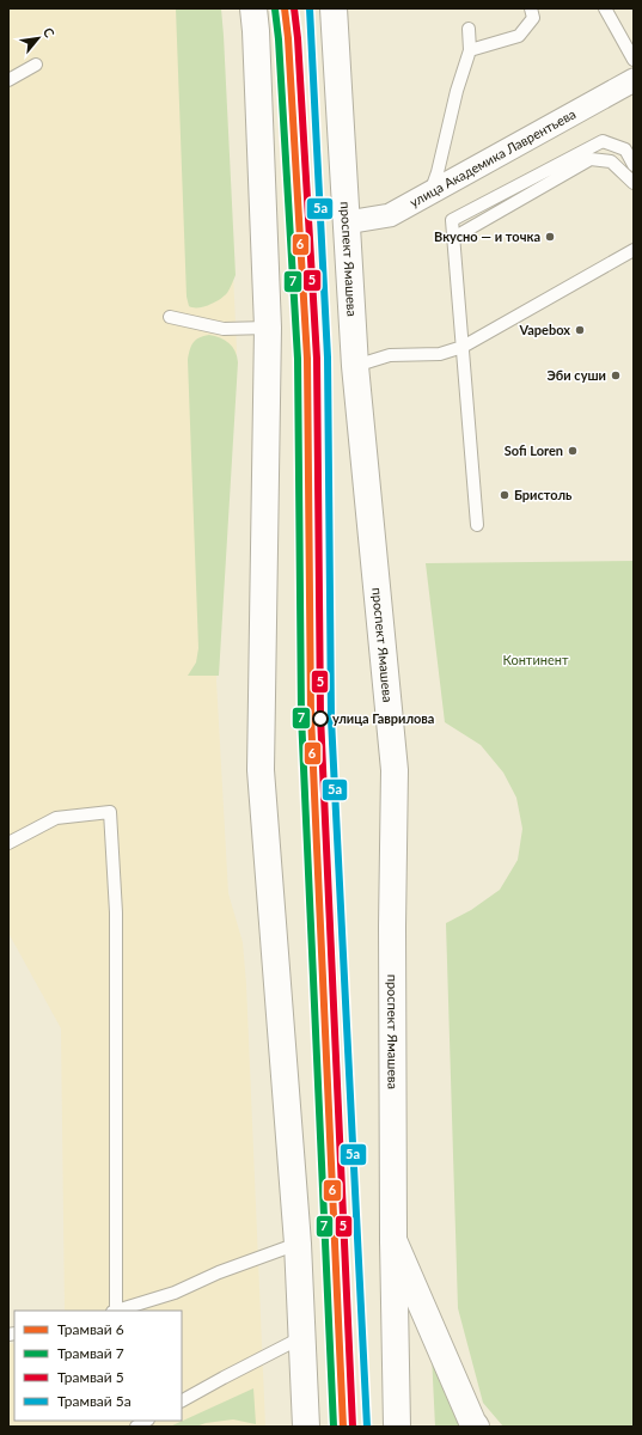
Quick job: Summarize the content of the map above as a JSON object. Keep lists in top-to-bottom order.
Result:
{
  "streets": {
    "main road": ["проспект Ямашева"],
    "street": ["улица Академика Лаврентьева"]
  },
  "crossings": [
    ["улица Академика Лаврентьева", "проспект Ямашева"]
  ],
  "parks": ["Континент"],
  "places": [
    "Вкусно — и точка",
    "Vapebox",
    "Эби суши",
    "Sofi Loren",
    "Бристоль",
    "улица Гаврилова"
  ],
  "lines": [
    "tram line 6",
    "tram line 5",
    "tram line 5а",
    "tram line 7"
  ],
  "legend": [
    "Трамвай 6",
    "Трамвай 7",
    "Трамвай 5",
    "Трамвай 5а"
  ],
  "north": "top right"
}
